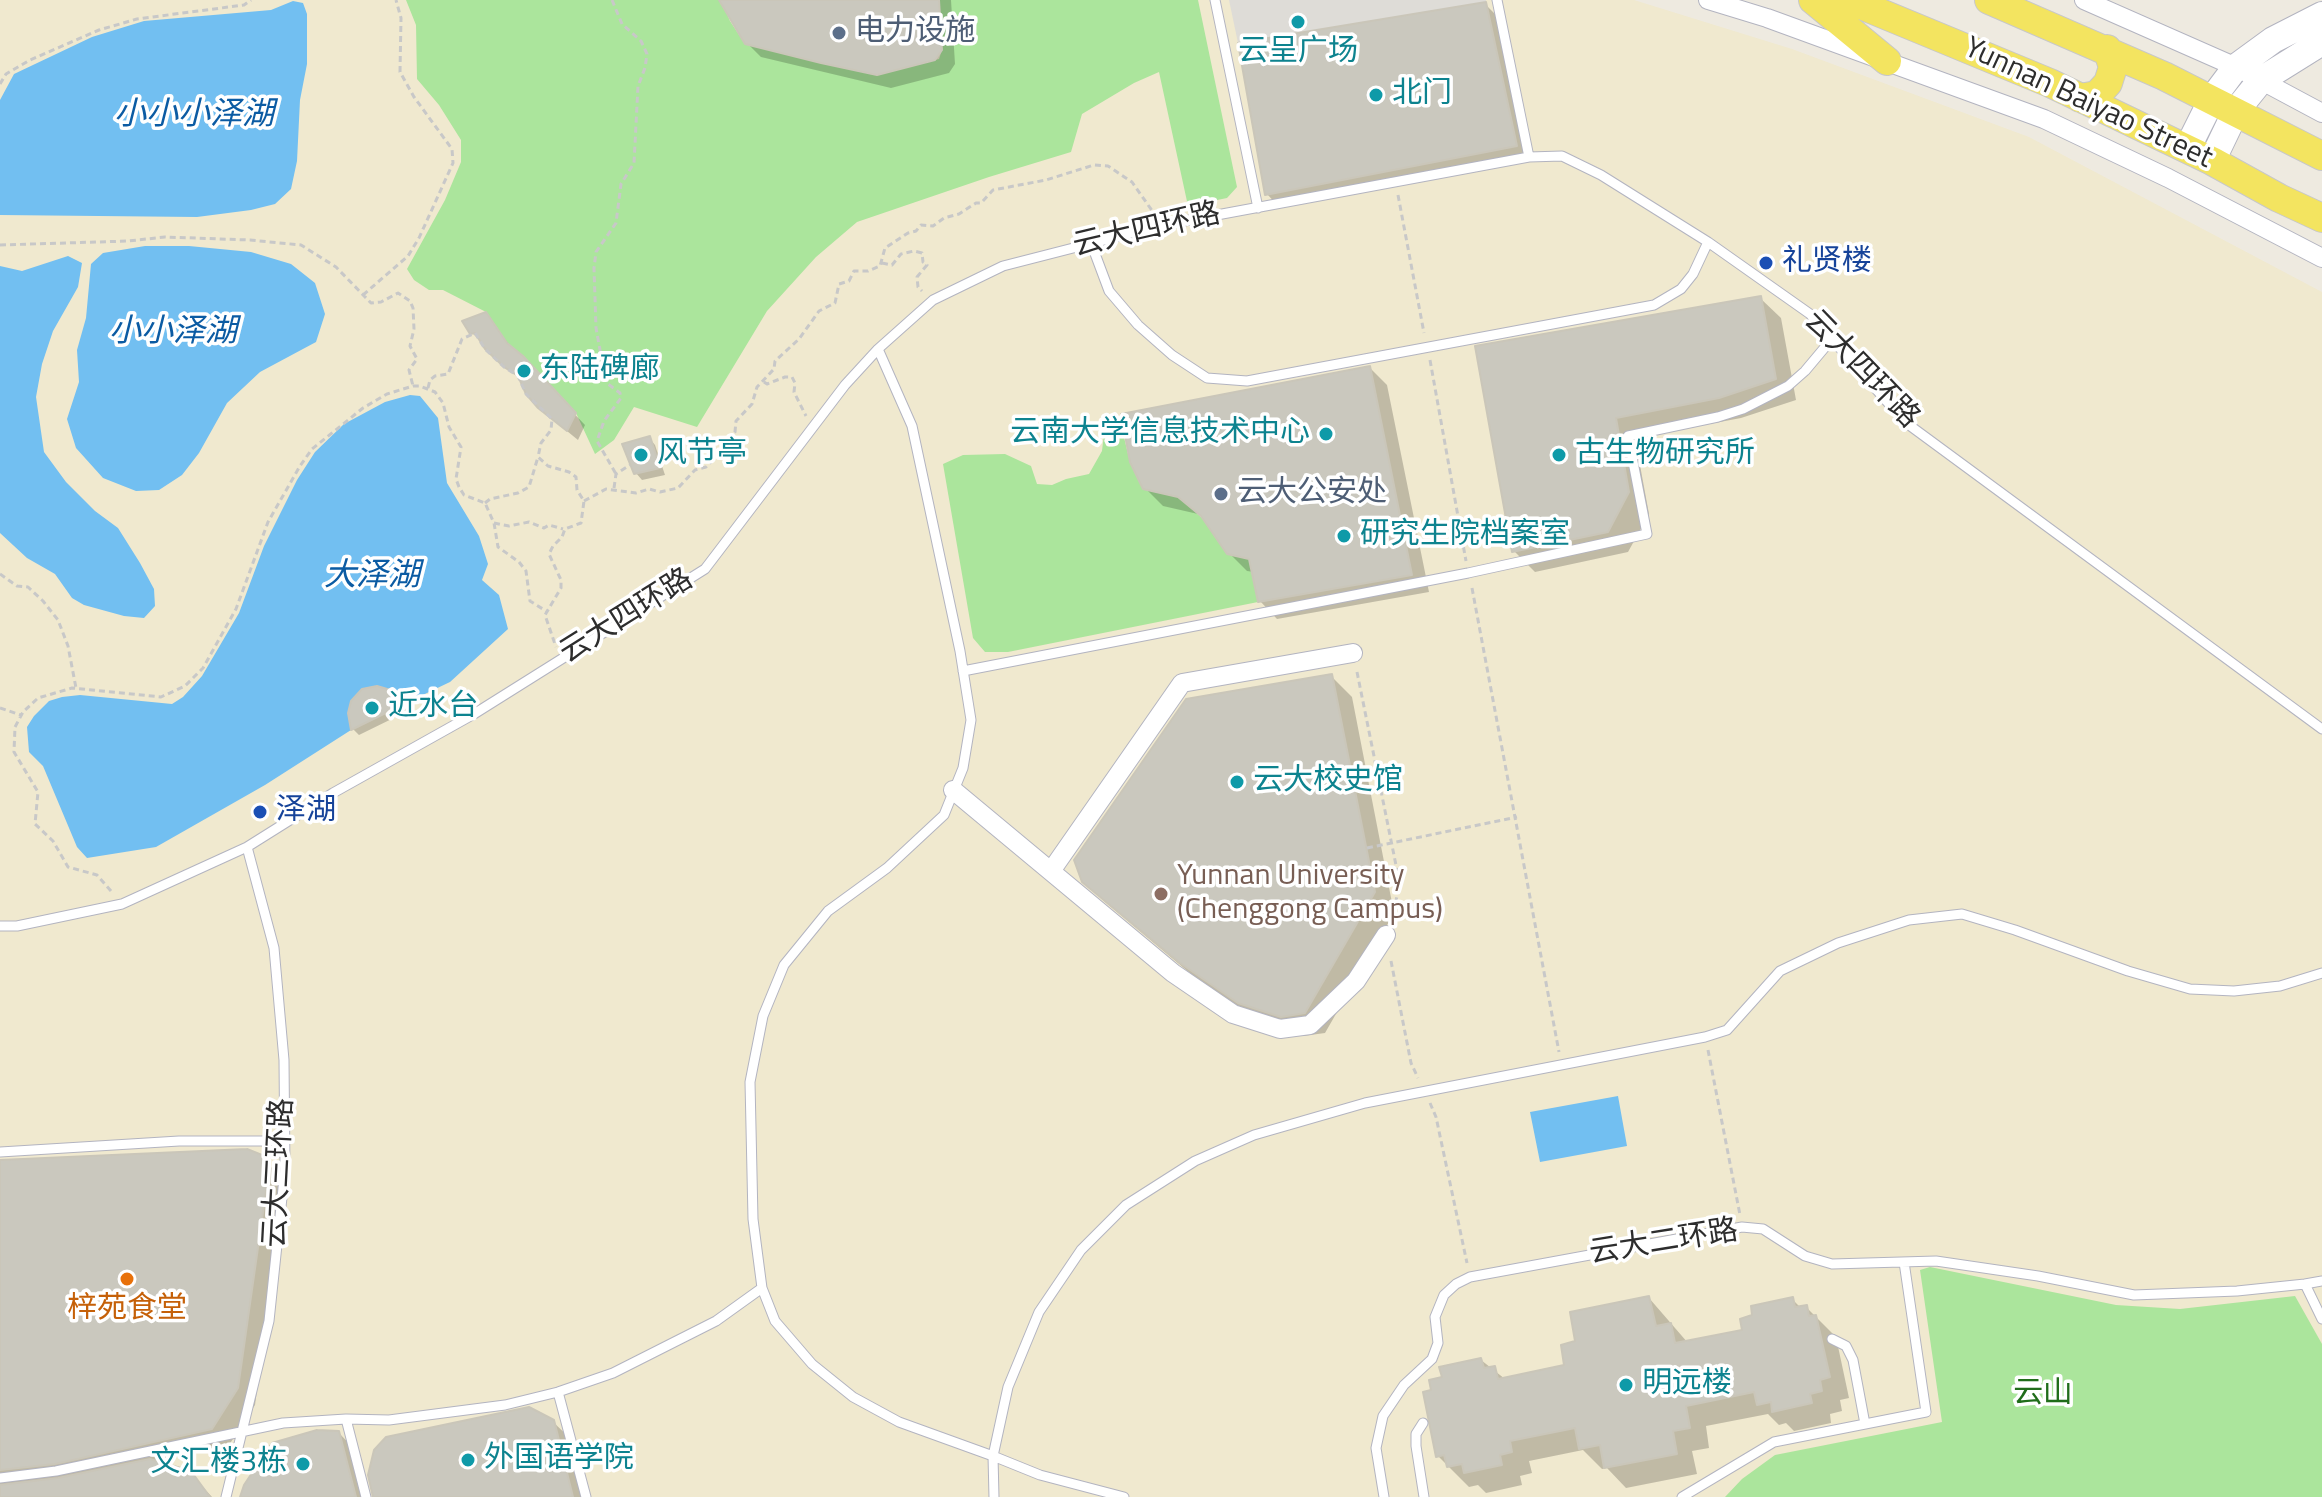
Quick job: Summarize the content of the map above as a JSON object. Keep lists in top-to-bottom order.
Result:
{
  "streets": {
    "main road": ["Yunnan Baiyao Street"],
    "lane": ["云大四环路", "云大三环路", "云大二环路"]
  },
  "crossings": [
    ["云大四环路", "云大三环路"]
  ],
  "water": ["小小小泽湖", "小小泽湖", "大泽湖"],
  "parks": ["云山"],
  "places": [
    "云呈广场",
    "电力设施",
    "北门",
    "礼贤楼",
    "东陆碑廊",
    "云南大学信息技术中心",
    "风节亭",
    "古生物研究所",
    "云大公安处",
    "研究生院档案室",
    "近水台",
    "云大校史馆",
    "泽湖",
    "Yunnan University (Chenggong Campus)",
    "梓苑食堂",
    "明远楼",
    "外国语学院",
    "文汇楼3栋"
  ]
}
